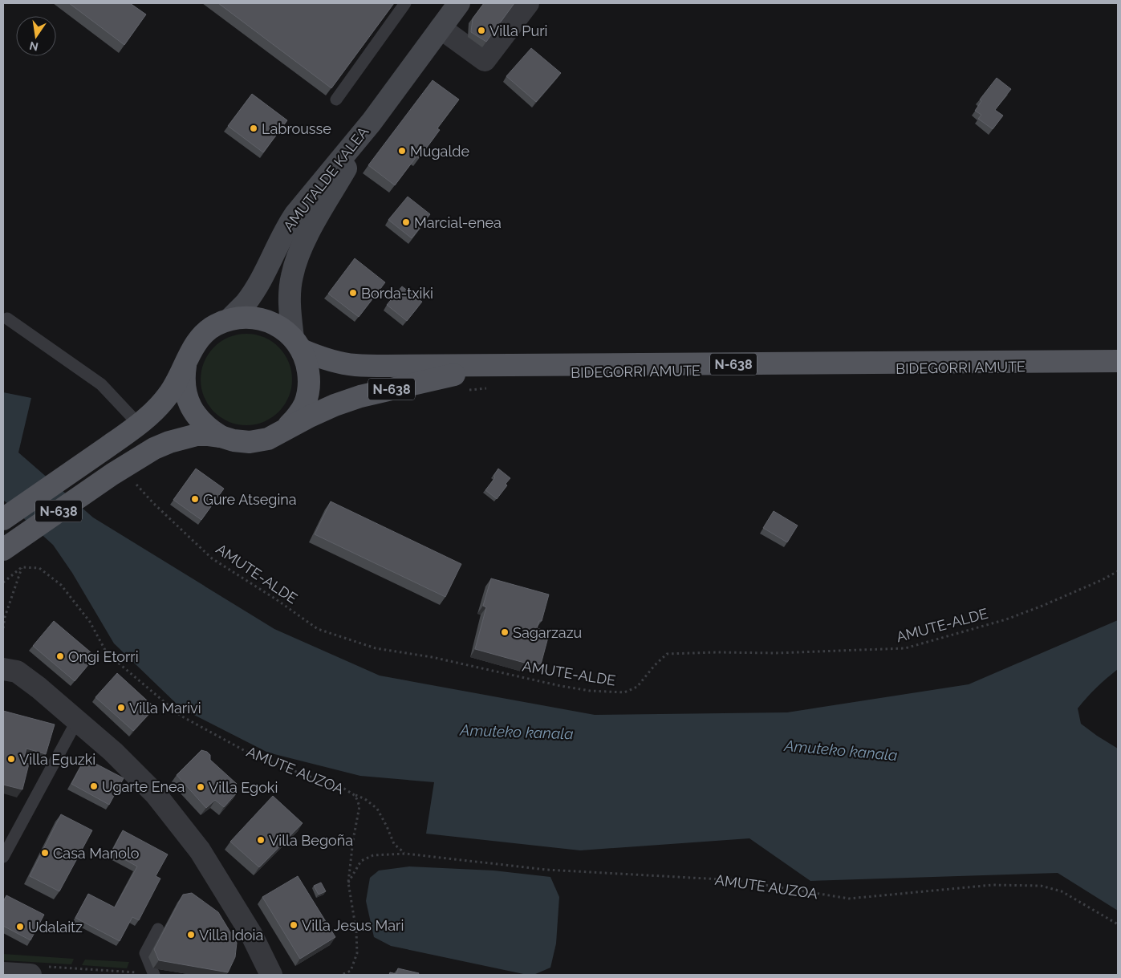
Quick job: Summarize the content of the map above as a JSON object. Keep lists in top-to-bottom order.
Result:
{
  "streets": {
    "main road": ["AMUTALDE KALEA", "N-638"],
    "path": ["AMUTE-ALDE", "AMUTE AUZOA"]
  },
  "crossings": [
    ["AMUTALDE KALEA", "N-638"],
    ["N-638", "AMUTE-ALDE"]
  ],
  "water": ["Amuteko kanala"],
  "places": [
    "Villa Puri",
    "Labrousse",
    "Mugalde",
    "Marcial-enea",
    "Borda-txiki",
    "Gure Atsegina",
    "Sagarzazu",
    "Ongi Etorri",
    "Villa Marivi",
    "Villa Eguzki",
    "Ugarte Enea",
    "Villa Egoki",
    "Villa Begoña",
    "Casa Manolo",
    "Villa Jesus Mari",
    "Udalaitz",
    "Villa Idoia"
  ],
  "north": "bottom"
}
